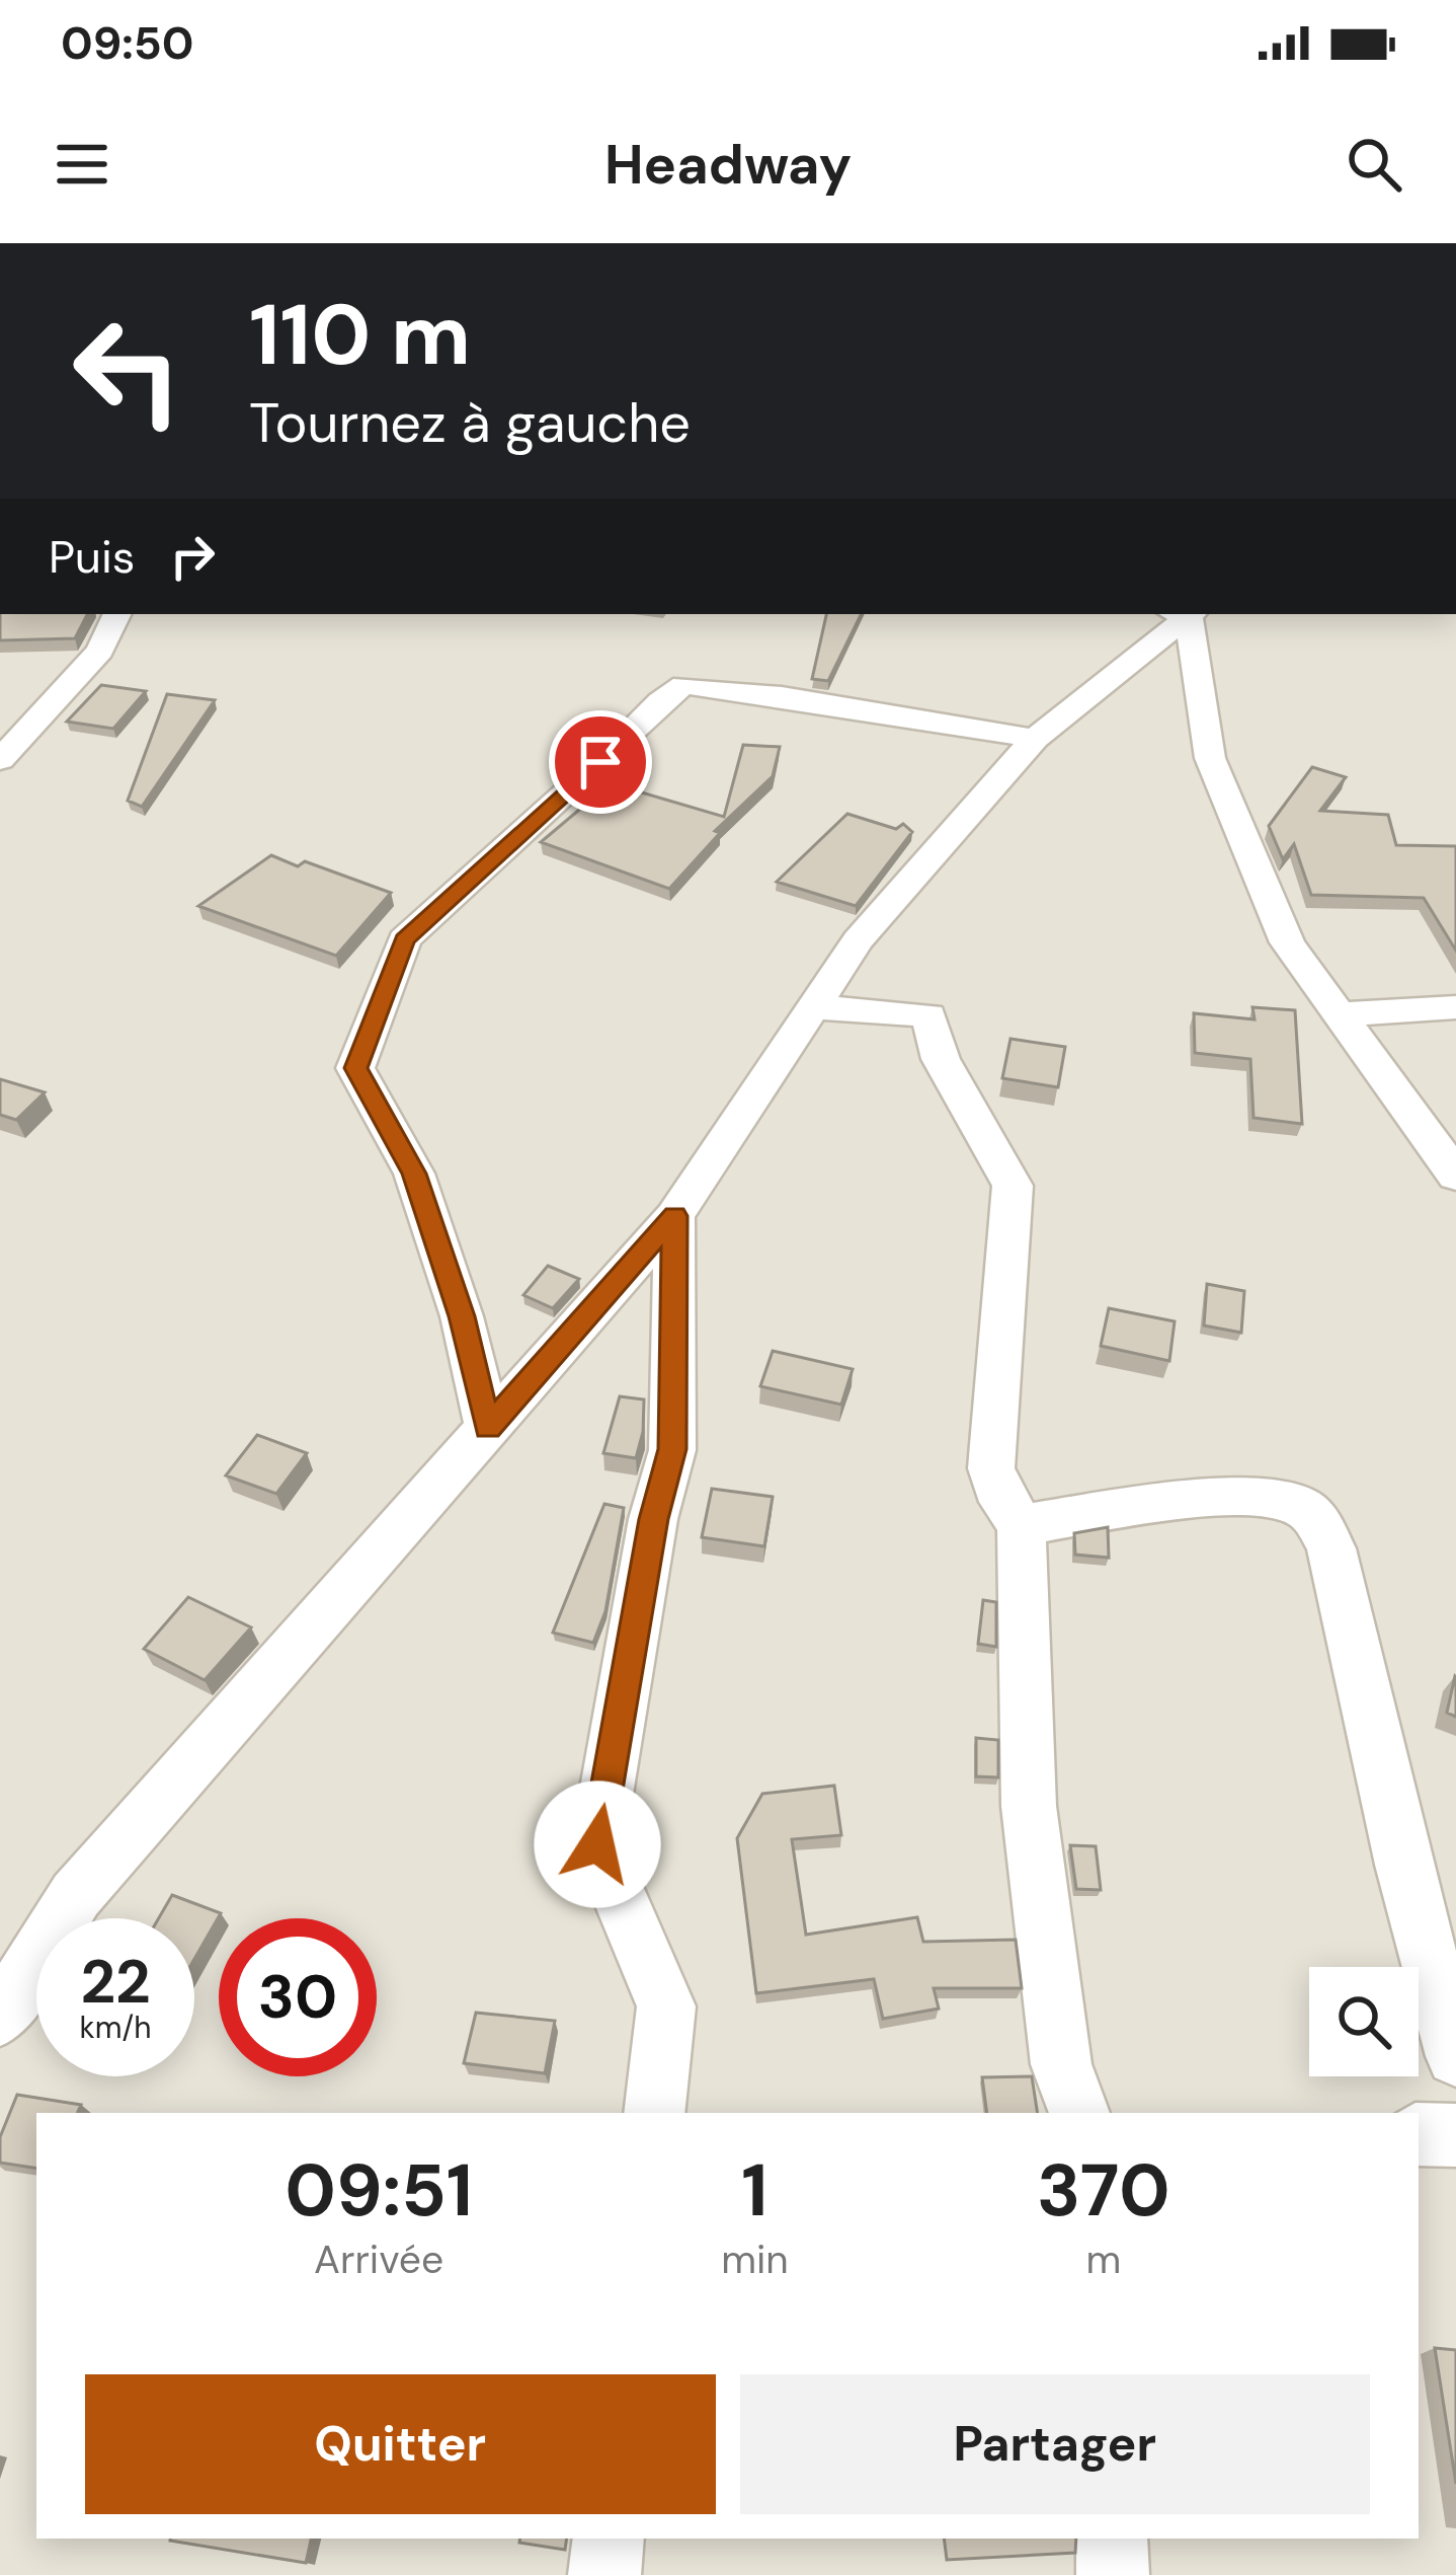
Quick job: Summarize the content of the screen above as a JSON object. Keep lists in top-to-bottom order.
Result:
{
  "page": {
    "status": "09:50",
    "header": "Headway",
    "turn": ["110 m", "Tournez à gauche"],
    "then": "Puis",
    "speed": "22 km/h",
    "limit": "30",
    "eta": [
      "09:51",
      "Arrivée",
      "1",
      "min",
      "370",
      "m"
    ],
    "buttons": ["Quitter", "Partager"]
  }
}
